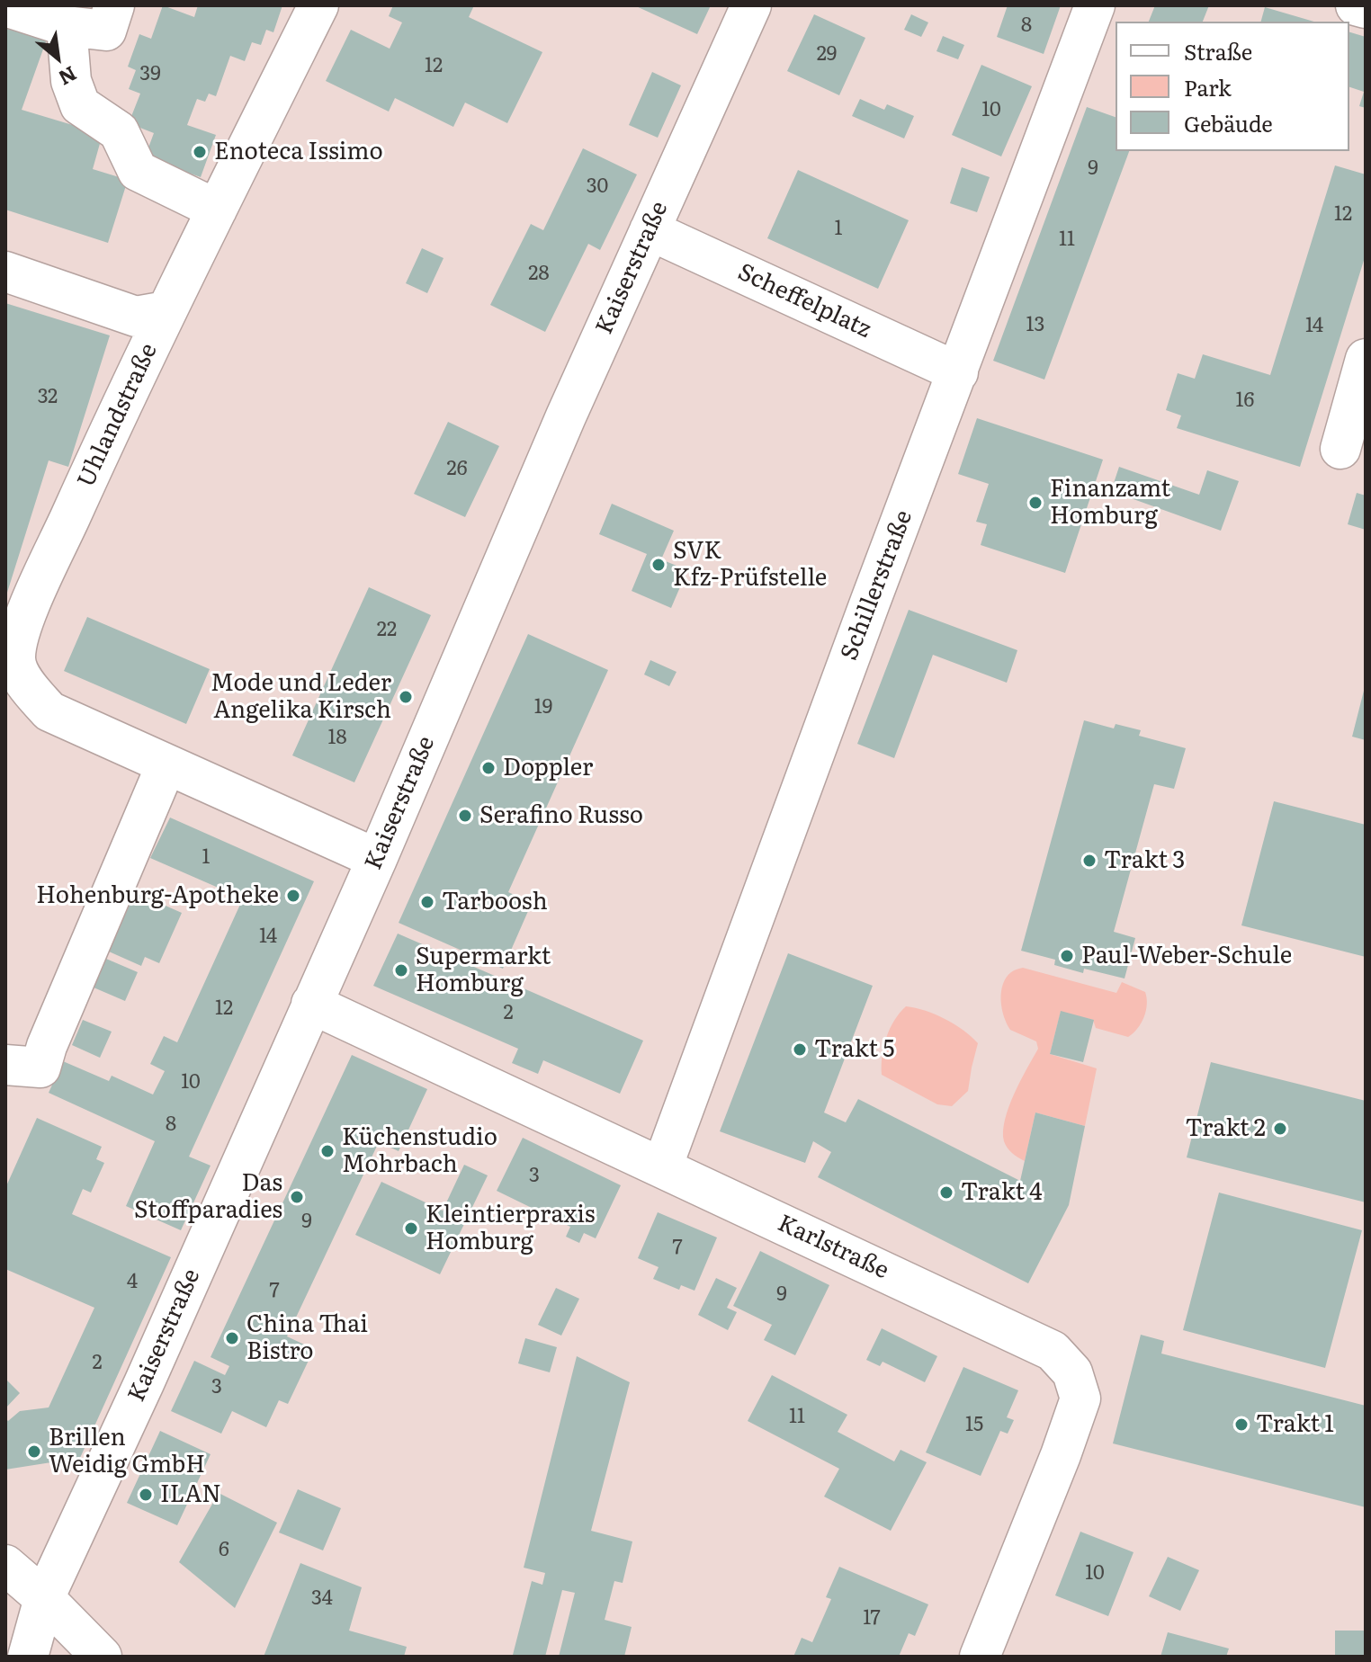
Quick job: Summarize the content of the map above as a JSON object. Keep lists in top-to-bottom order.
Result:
{
  "streets": {
    "street": [
      "Kaiserstraße",
      "Scheffelplatz",
      "Uhlandstraße",
      "Schillerstraße",
      "Karlstraße"
    ]
  },
  "crossings": [
    ["Kaiserstraße", "Scheffelplatz"],
    ["Kaiserstraße", "Uhlandstraße"],
    ["Kaiserstraße", "Karlstraße"],
    ["Scheffelplatz", "Schillerstraße"],
    ["Schillerstraße", "Karlstraße"]
  ],
  "places": [
    "Enoteca Issimo",
    "Finanzamt Homburg",
    "SVK Kfz-Prüfstelle",
    "Mode und Leder Angelika Kirsch",
    "Doppler",
    "Serafino Russo",
    "Trakt 3",
    "Hohenburg-Apotheke",
    "Tarboosh",
    "Paul-Weber-Schule",
    "Supermarkt Homburg",
    "Trakt 5",
    "Trakt 2",
    "Küchenstudio Mohrbach",
    "Trakt 4",
    "Das Stoffparadies",
    "Kleintierpraxis Homburg",
    "China Thai Bistro",
    "Trakt 1",
    "Brillen Weidig GmbH",
    "ILAN"
  ],
  "house_numbers": [
    "8",
    "29",
    "12",
    "39",
    "10",
    "9",
    "30",
    "12",
    "1",
    "11",
    "28",
    "13",
    "14",
    "32",
    "16",
    "26",
    "22",
    "19",
    "18",
    "1",
    "14",
    "12",
    "2",
    "10",
    "8",
    "3",
    "9",
    "7",
    "4",
    "7",
    "9",
    "2",
    "3",
    "11",
    "15",
    "6",
    "10",
    "34",
    "17"
  ],
  "legend": ["Straße", "Park", "Gebäude"],
  "north": "bottom right"
}
